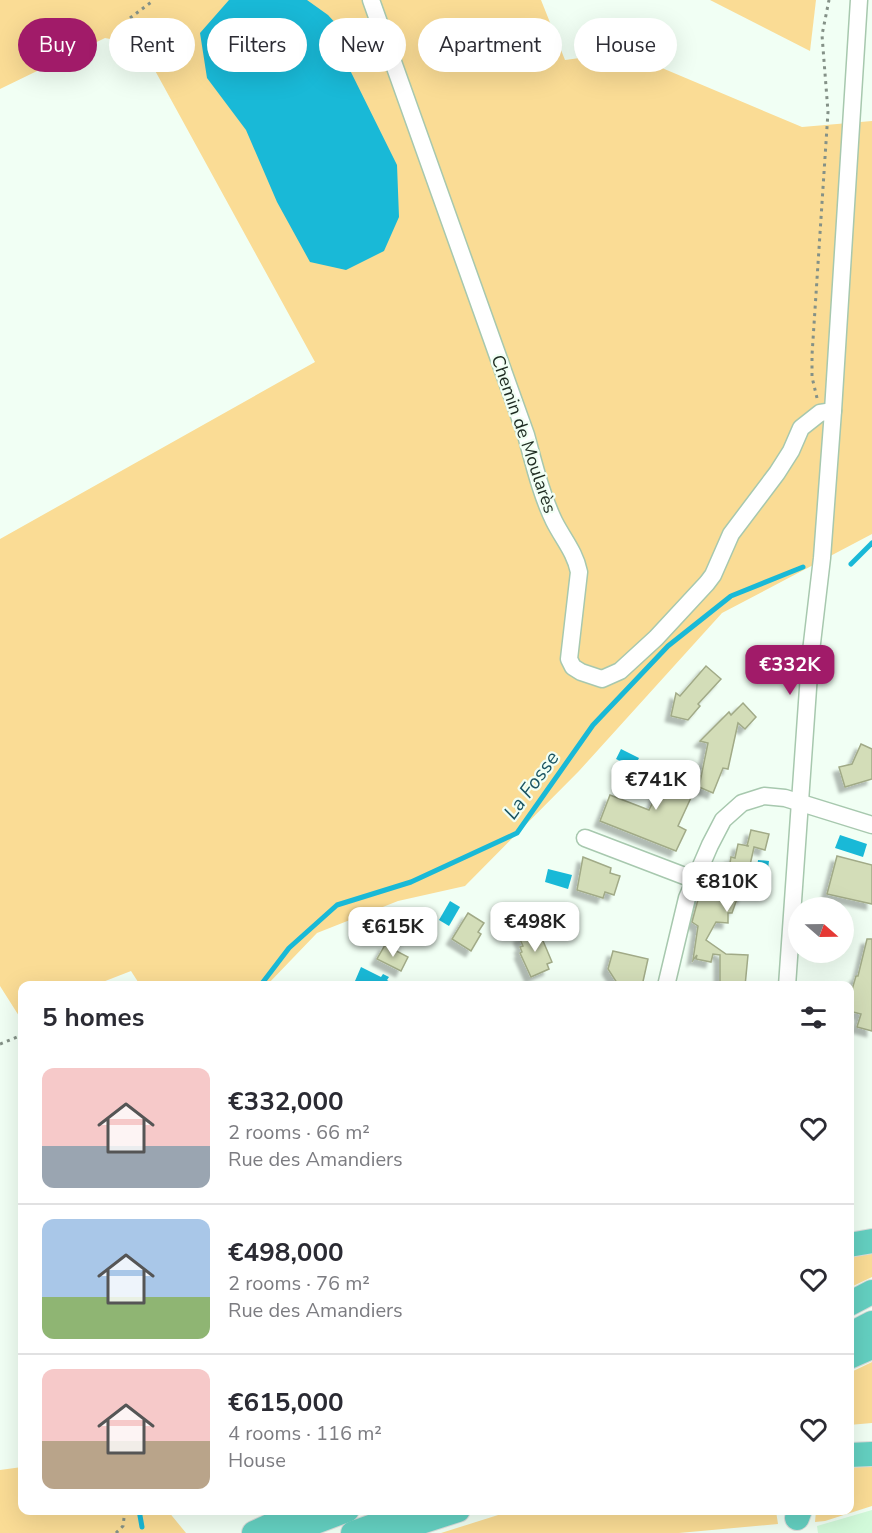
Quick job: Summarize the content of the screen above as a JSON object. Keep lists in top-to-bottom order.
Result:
{
  "streets": {
    "street": ["Chemin de Moularès"]
  },
  "water": ["La Fosse"],
  "north": "right",
  "page": {
    "chip": [
      "Buy",
      "Rent",
      "Filters",
      "New",
      "Apartment",
      "House"
    ],
    "price": [
      "€332K",
      "€741K",
      "€810K",
      "€498K",
      "€615K"
    ],
    "heading": "5 homes",
    "list": [
      {
        "name": "€332,000",
        "note": "2 rooms · 66 m² · Rue des Amandiers"
      },
      {
        "name": "€498,000",
        "note": "2 rooms · 76 m² · Rue des Amandiers"
      },
      {
        "name": "€615,000",
        "note": "4 rooms · 116 m² · House"
      }
    ]
  }
}
